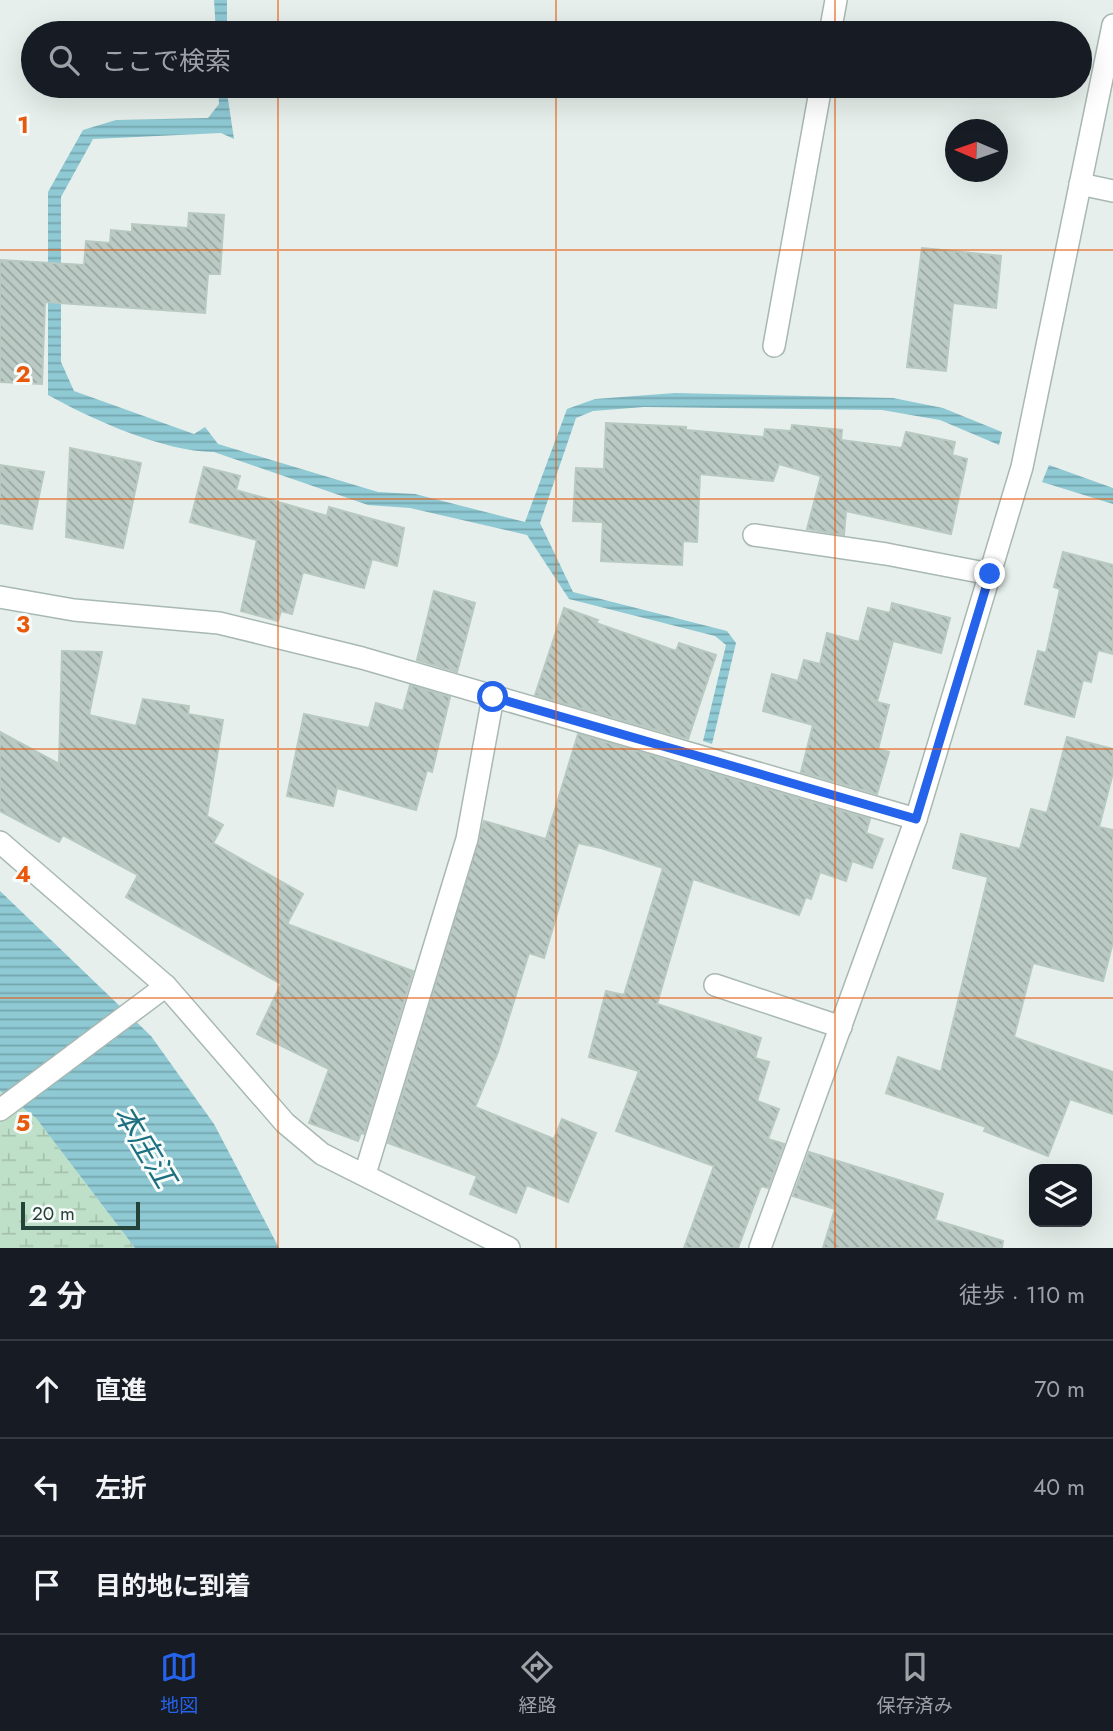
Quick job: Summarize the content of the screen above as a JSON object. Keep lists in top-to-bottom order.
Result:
{
  "water": ["本庄江"],
  "scale_bar": "20 m",
  "north": "left",
  "page": {
    "search": "ここで検索",
    "scale": "20 m",
    "heading": ["2 分", "徒歩 · 110 m"],
    "list": [
      ["直進", "70 m"],
      ["左折", "40 m"],
      "目的地に到着"
    ],
    "nav": ["地図", "経路", "保存済み"]
  },
  "grid": {
    "rows": [
      "1",
      "2",
      "3",
      "4",
      "5"
    ]
  }
}
